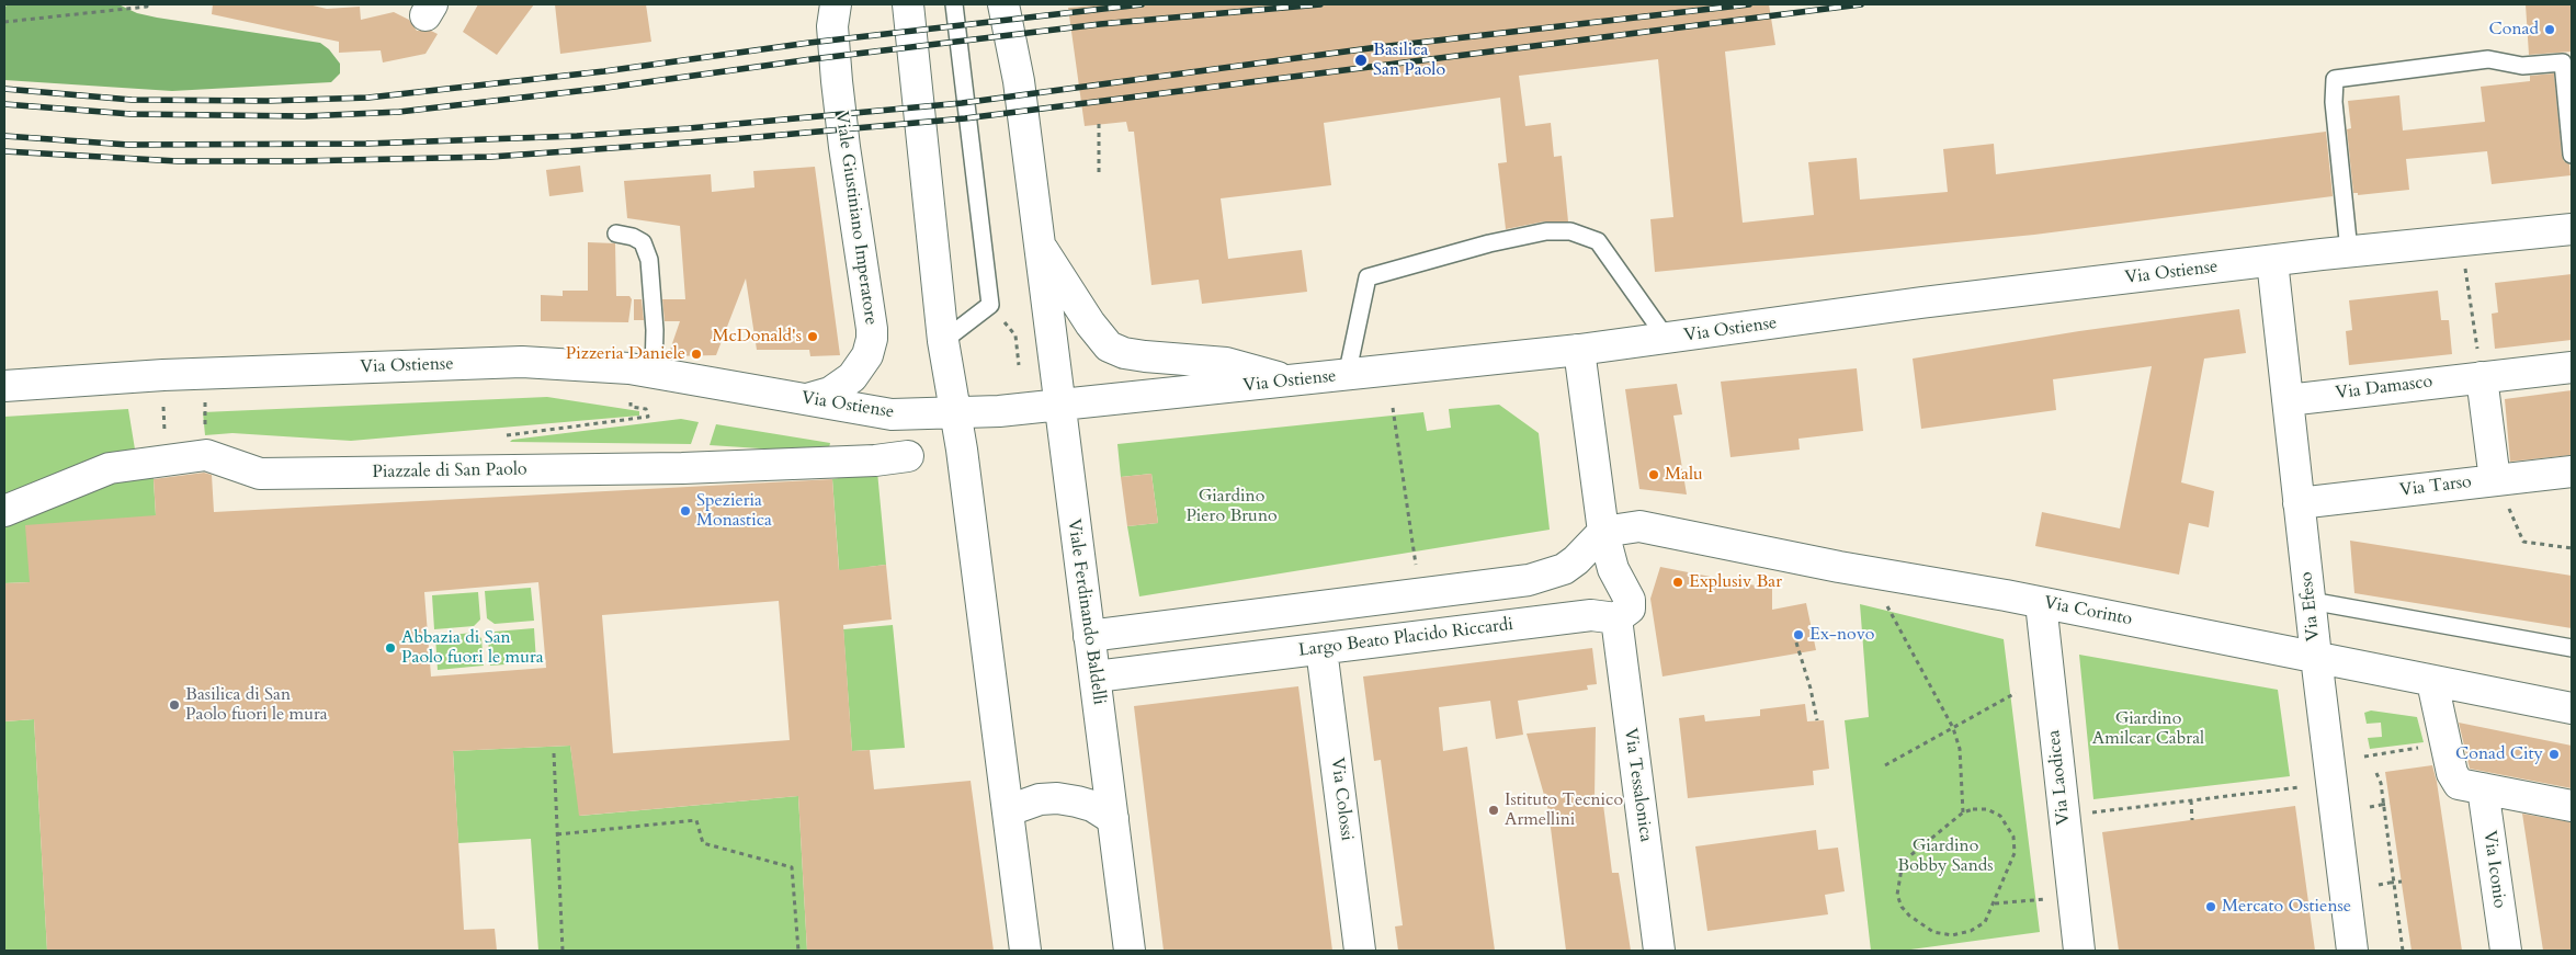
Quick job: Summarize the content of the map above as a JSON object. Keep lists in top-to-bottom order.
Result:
{
  "streets": {
    "street": [
      "Viale Giustiniano Imperatore",
      "Via Ostiense",
      "Via Damasco",
      "Piazzale di San Paolo",
      "Via Tarso",
      "Via Efeso",
      "Viale Ferdinando Baldelli",
      "Via Corinto",
      "Largo Beato Placido Riccardi",
      "Via Laodicea",
      "Via Tessalonica",
      "Via Colossi",
      "Via Iconio"
    ]
  },
  "crossings": [
    ["Viale Giustiniano Imperatore", "Via Ostiense"],
    ["Via Ostiense", "Via Efeso"],
    ["Via Ostiense", "Viale Ferdinando Baldelli"],
    ["Via Damasco", "Via Efeso"],
    ["Via Tarso", "Via Efeso"],
    ["Via Efeso", "Via Corinto"],
    ["Viale Ferdinando Baldelli", "Largo Beato Placido Riccardi"],
    ["Via Corinto", "Via Laodicea"],
    ["Largo Beato Placido Riccardi", "Via Tessalonica"],
    ["Largo Beato Placido Riccardi", "Via Colossi"]
  ],
  "parks": ["Giardino Piero Bruno", "Giardino Amilcar Cabral", "Giardino Bobby Sands"],
  "places": [
    "Conad",
    "Basilica San Paolo",
    "McDonald's",
    "Pizzeria Daniele",
    "Malu",
    "Spezieria Monastica",
    "Explusiv Bar",
    "Ex-novo",
    "Abbazia di San Paolo fuori le mura",
    "Basilica di San Paolo fuori le mura",
    "Conad City",
    "Istituto Tecnico Armellini",
    "Mercato Ostiense"
  ]
}
